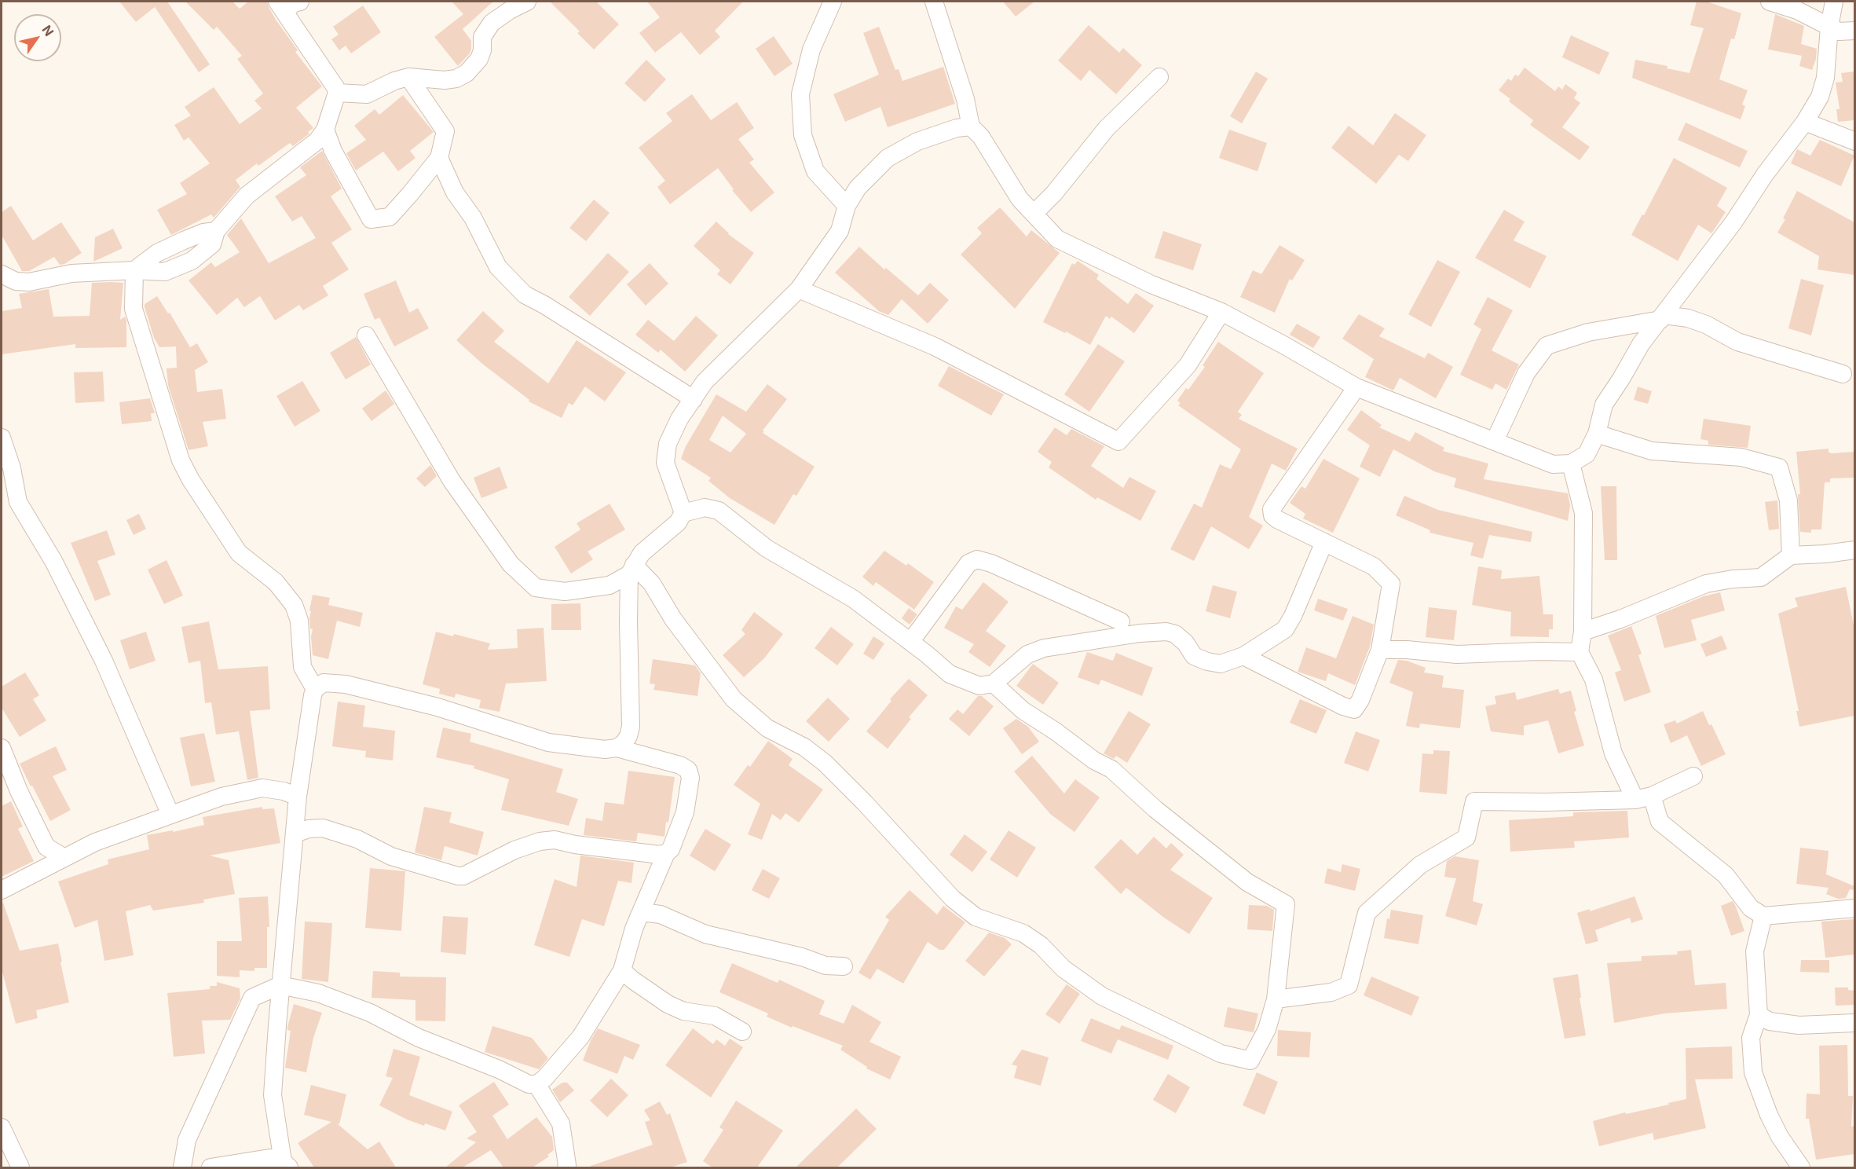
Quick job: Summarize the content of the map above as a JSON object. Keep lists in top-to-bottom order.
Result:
{
  "north": "top right"
}
